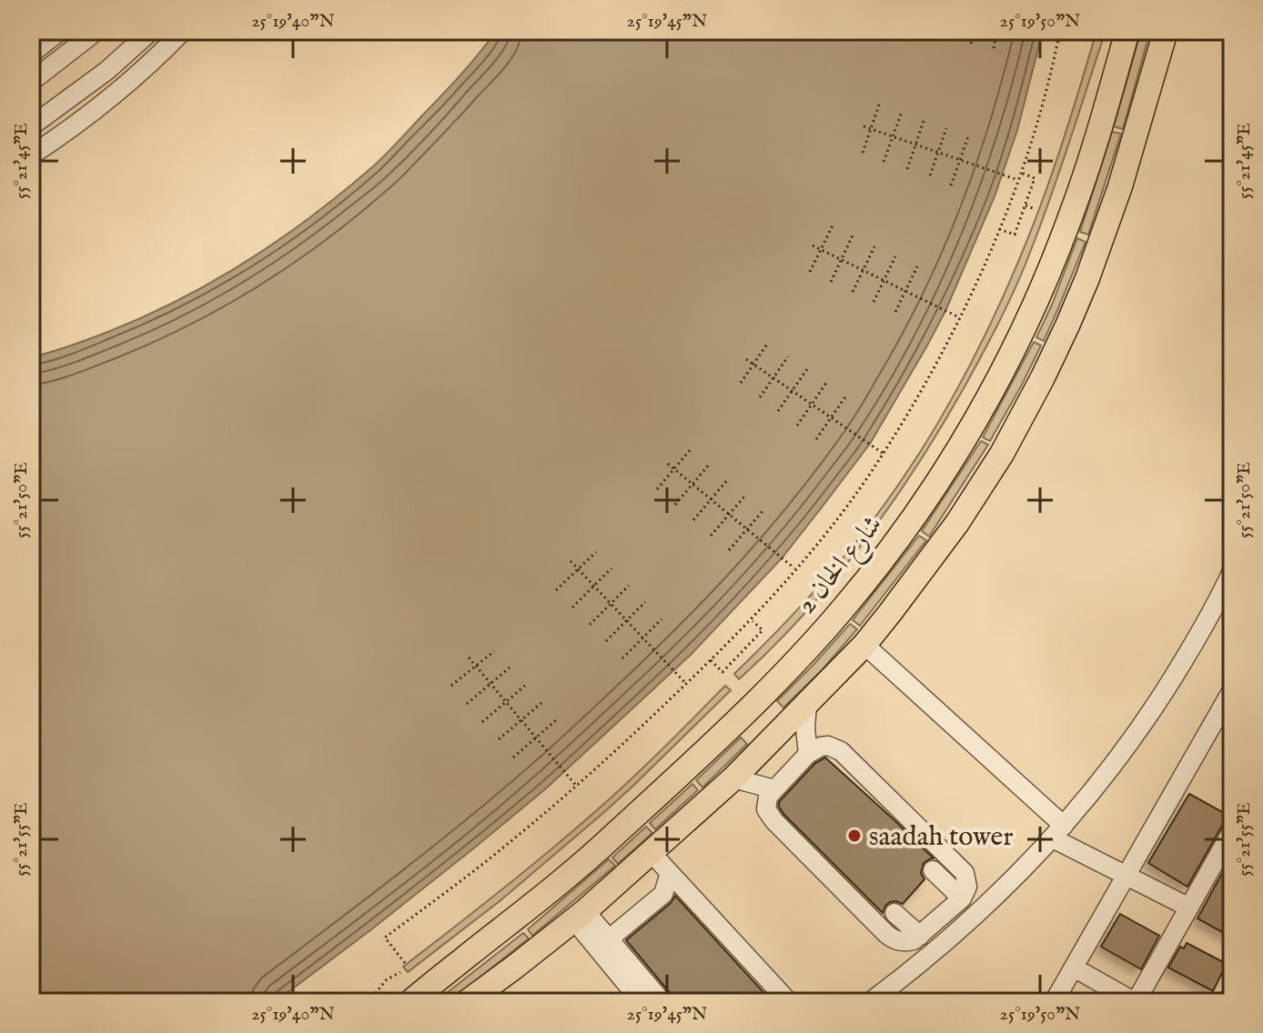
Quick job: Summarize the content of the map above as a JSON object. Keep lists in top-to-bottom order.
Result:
{
  "streets": {
    "main road": ["شارع الخان 2"]
  },
  "places": ["saadah tower"],
  "coordinates": [
    "25°19'40\"N",
    "25°19'45\"N",
    "25°19'50\"N",
    "55°21'45\"E",
    "55°21'50\"E",
    "55°21'55\"E"
  ]
}
